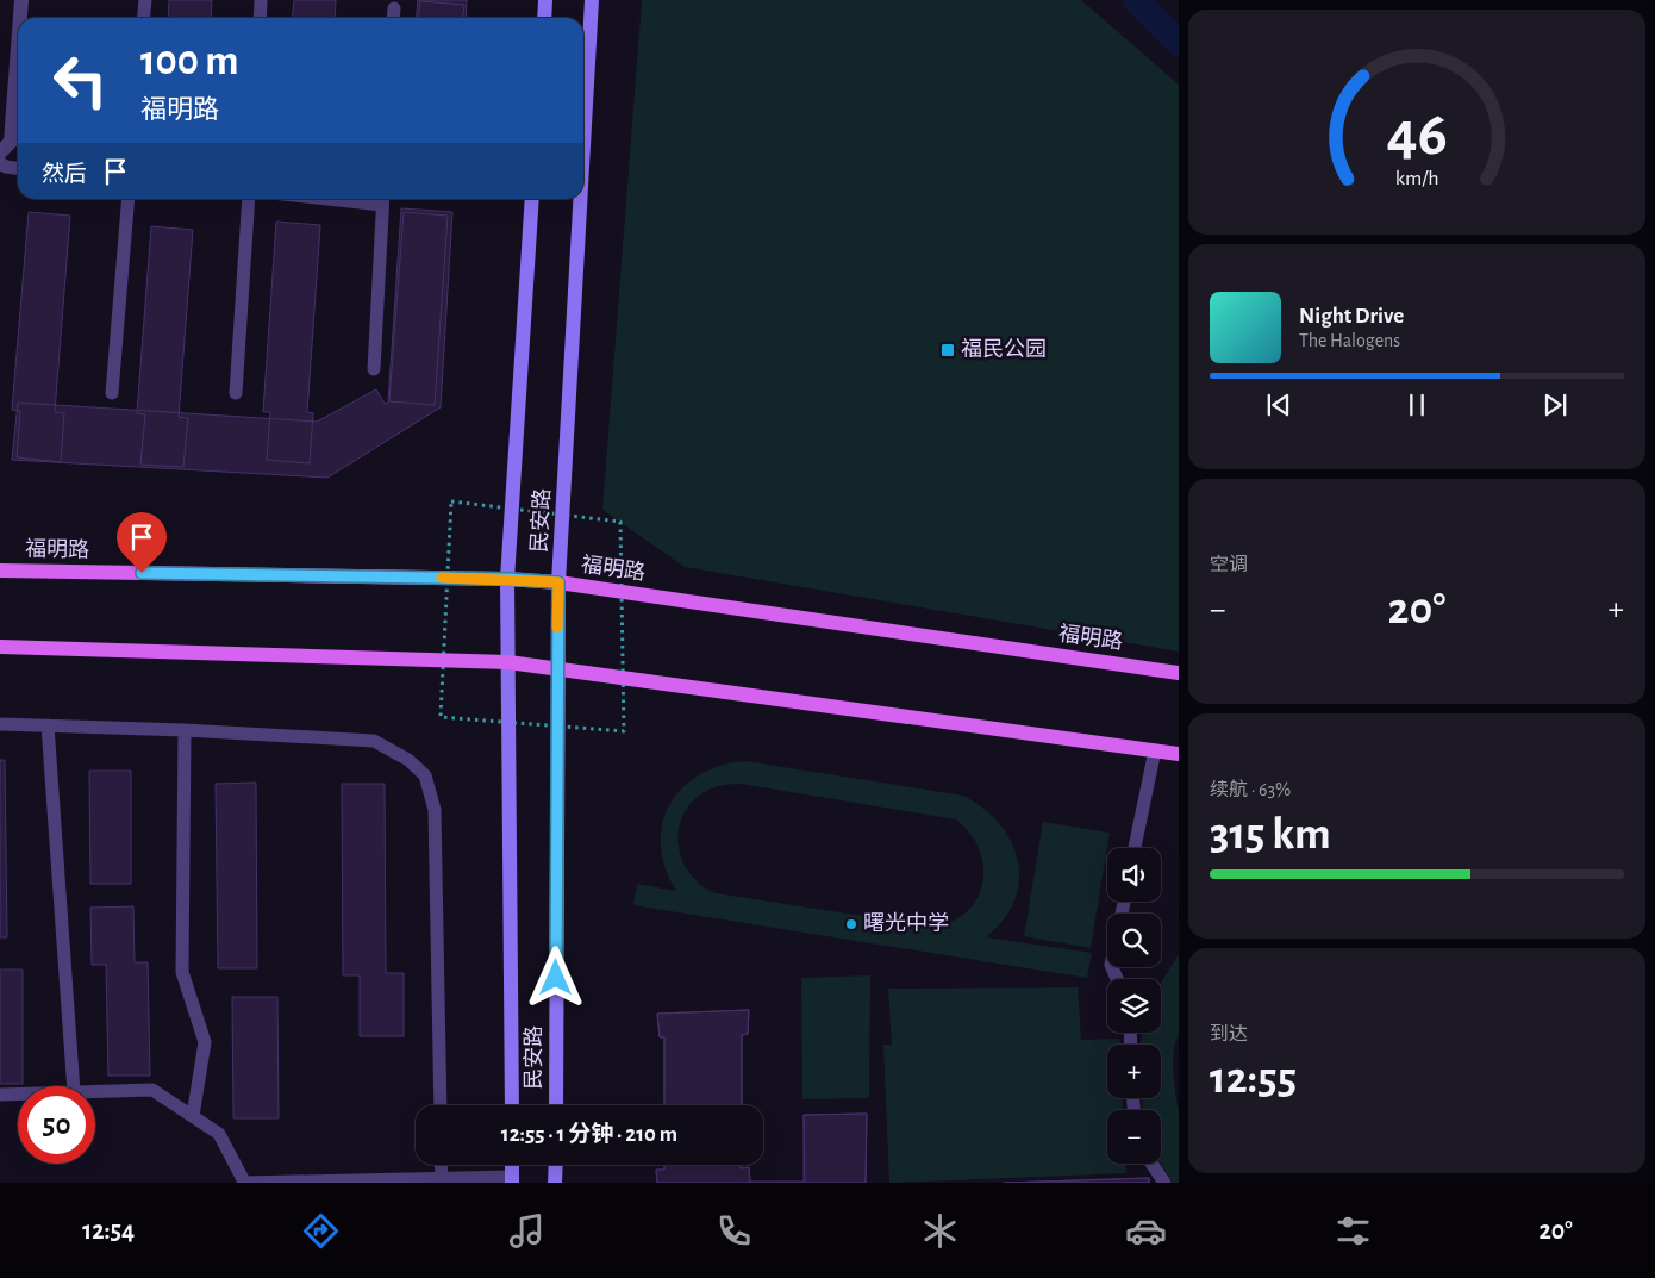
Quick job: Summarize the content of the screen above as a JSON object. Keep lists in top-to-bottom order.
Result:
{
  "streets": {
    "main road": ["民安路", "福明路"]
  },
  "crossings": [
    ["民安路", "福明路"]
  ],
  "places": {
    "transit": ["福民公园"],
    "other": ["曙光中学"]
  },
  "page": {
    "turn": ["100 m", "福明路"],
    "then": "然后",
    "song": ["Night Drive", "The Halogens"],
    "tile": [
      "空调",
      ["续航 · 63%", "315 km"],
      ["到达", "12:55"]
    ],
    "heat": ["−", "20°", "+"],
    "map_buttons": ["+", "−"],
    "limit": "50",
    "trip": "12:55 · 1 分钟 · 210 m",
    "tabs": ["12:54", "20°"],
    "gauge": ["46", "km/h"]
  }
}
